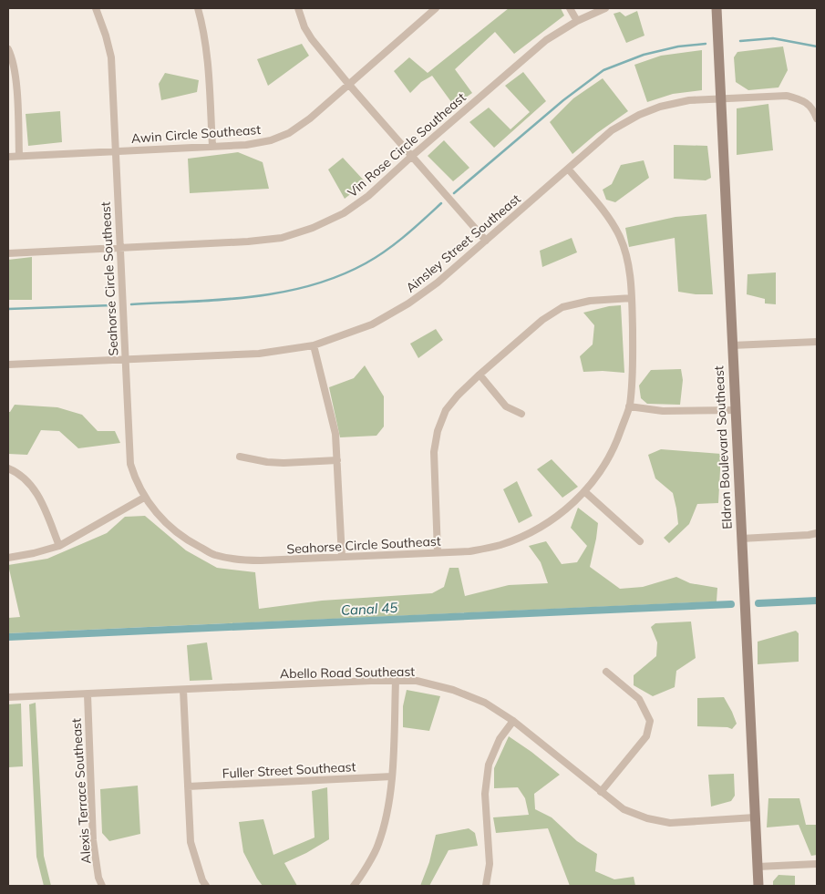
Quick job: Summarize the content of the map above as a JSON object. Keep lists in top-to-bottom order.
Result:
{
  "streets": {
    "street": [
      "Awin Circle Southeast",
      "Vin Rose Circle Southeast",
      "Ainsley Street Southeast",
      "Seahorse Circle Southeast",
      "Eldron Boulevard Southeast",
      "Abello Road Southeast",
      "Fuller Street Southeast",
      "Alexis Terrace Southeast"
    ]
  },
  "crossings": [
    ["Awin Circle Southeast", "Seahorse Circle Southeast"],
    ["Vin Rose Circle Southeast", "Seahorse Circle Southeast"],
    ["Ainsley Street Southeast", "Seahorse Circle Southeast"],
    ["Ainsley Street Southeast", "Eldron Boulevard Southeast"],
    ["Eldron Boulevard Southeast", "Abello Road Southeast"],
    ["Abello Road Southeast", "Alexis Terrace Southeast"]
  ],
  "water": ["Canal 45"]
}
